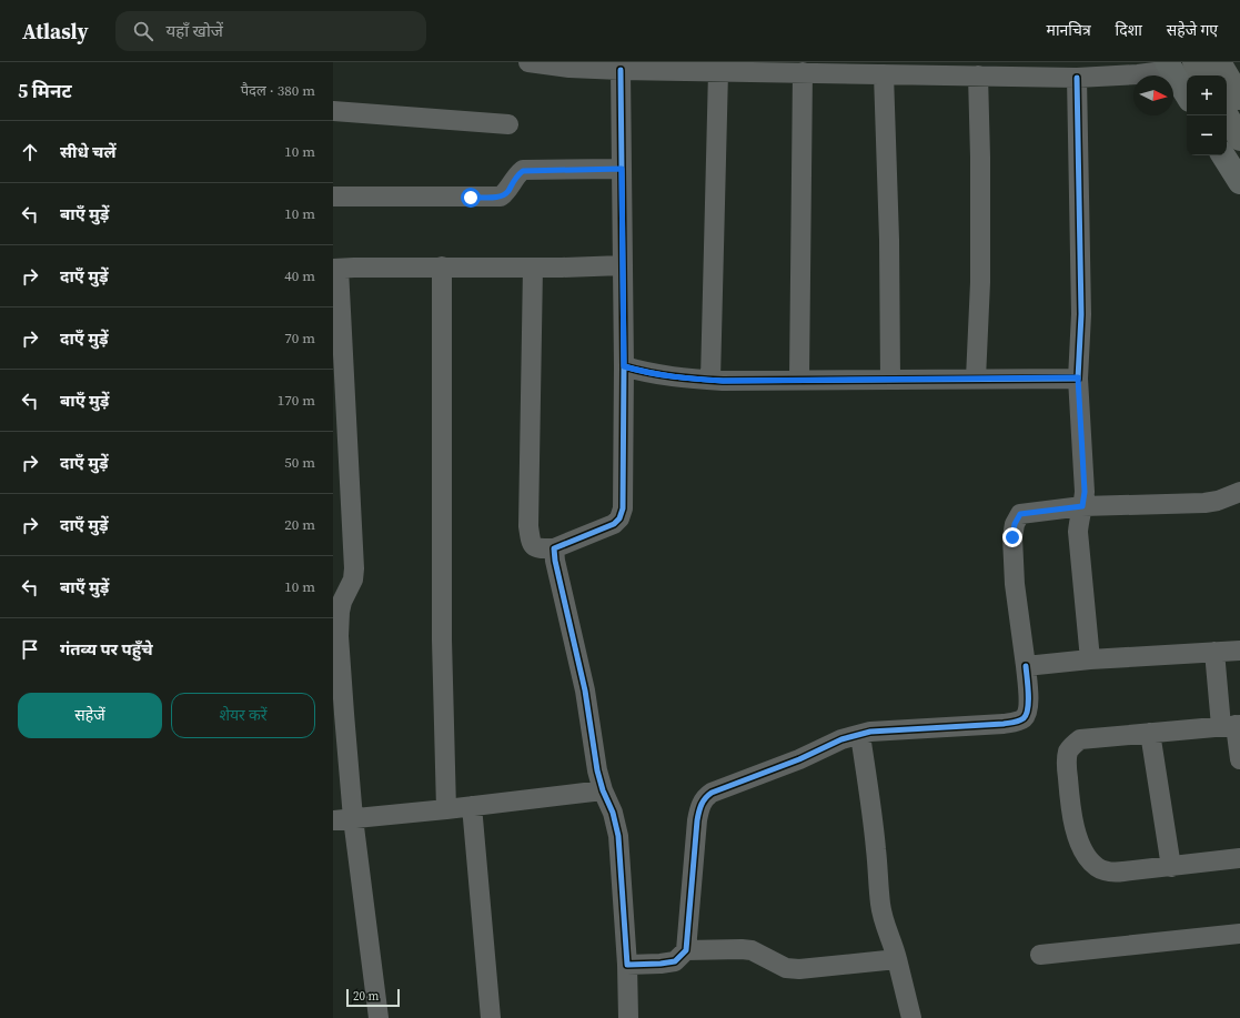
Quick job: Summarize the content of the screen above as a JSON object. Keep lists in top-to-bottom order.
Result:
{
  "scale_bar": "20 m",
  "north": "right",
  "page": {
    "header": "Atlasly",
    "search": "यहाँ खोजें",
    "nav": ["मानचित्र", "दिशा", "सहेजे गए"],
    "heading": ["5 मिनट", "पैदल · 380 m"],
    "map_buttons": ["+", "−"],
    "list": [
      ["सीधे चलें", "10 m"],
      ["बाएँ मुड़ें", "10 m"],
      ["दाएँ मुड़ें", "40 m"],
      ["दाएँ मुड़ें", "70 m"],
      ["बाएँ मुड़ें", "170 m"],
      ["दाएँ मुड़ें", "50 m"],
      ["दाएँ मुड़ें", "20 m"],
      ["बाएँ मुड़ें", "10 m"],
      "गंतव्य पर पहुँचे"
    ],
    "buttons": ["सहेजें", "शेयर करें"],
    "scale": "20 m"
  }
}
